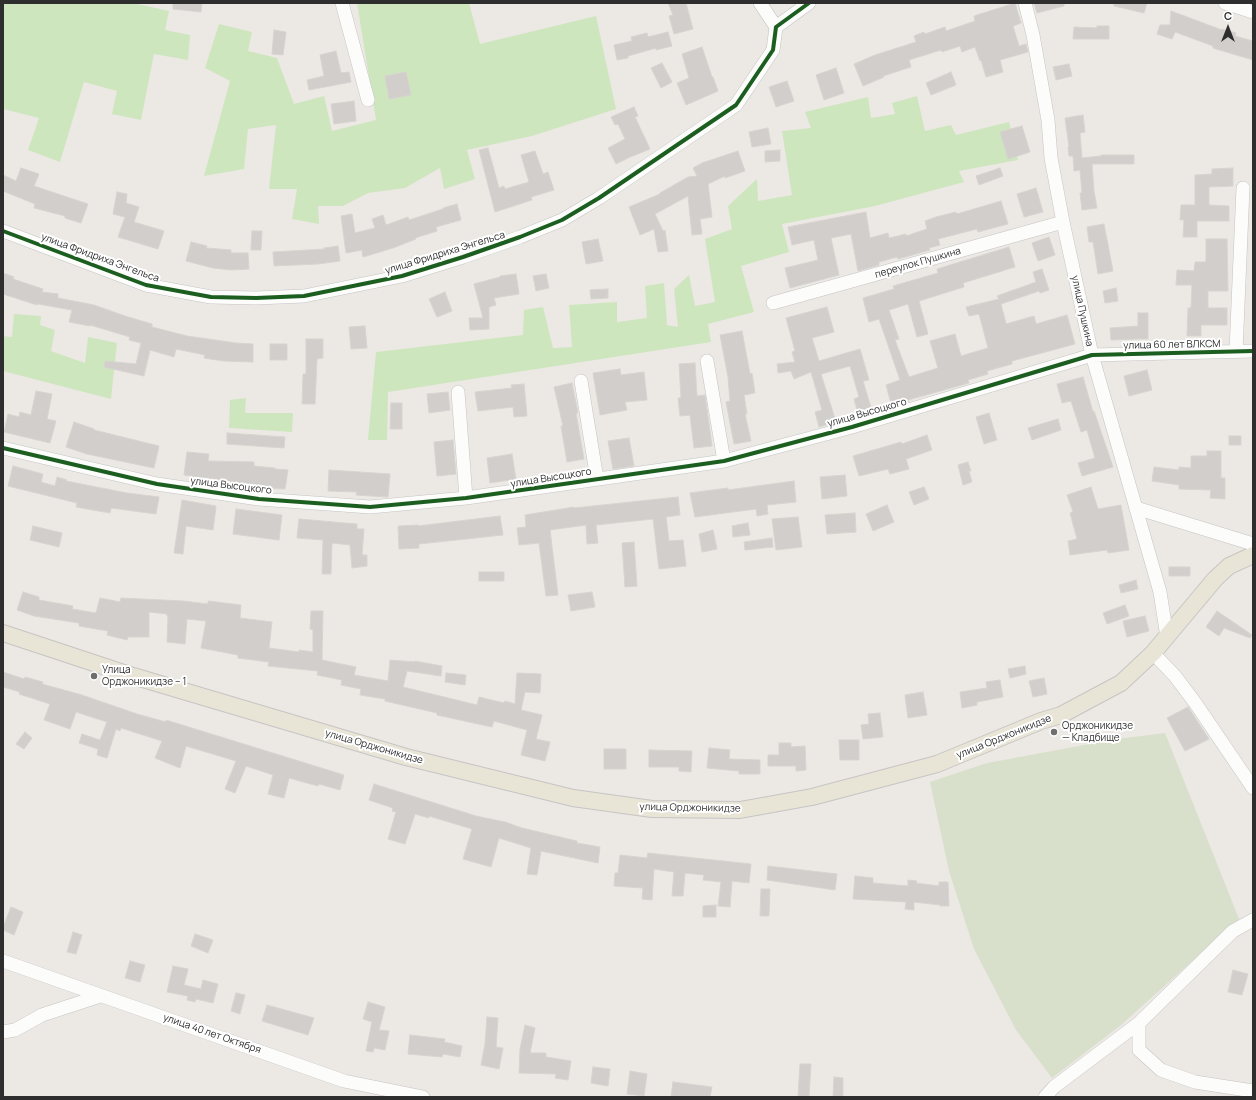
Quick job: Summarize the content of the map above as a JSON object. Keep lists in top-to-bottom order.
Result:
{
  "streets": {
    "main road": ["улица Орджоникидзе"],
    "street": [
      "улица Фридриха Энгельса",
      "переулок Пушкина",
      "улица Пушкина",
      "улица 60 лет ВЛКСМ",
      "улица Высоцкого",
      "улица 40 лет Октября"
    ]
  },
  "crossings": [
    ["переулок Пушкина", "улица Пушкина"],
    ["улица Пушкина", "улица 60 лет ВЛКСМ"],
    ["улица Пушкина", "улица Высоцкого"],
    ["улица Пушкина", "улица Орджоникидзе"],
    ["улица 60 лет ВЛКСМ", "улица Высоцкого"]
  ],
  "places": ["Улица Орджоникидзе – 1", "Орджоникидзе — Кладбище"],
  "north": "top"
}
